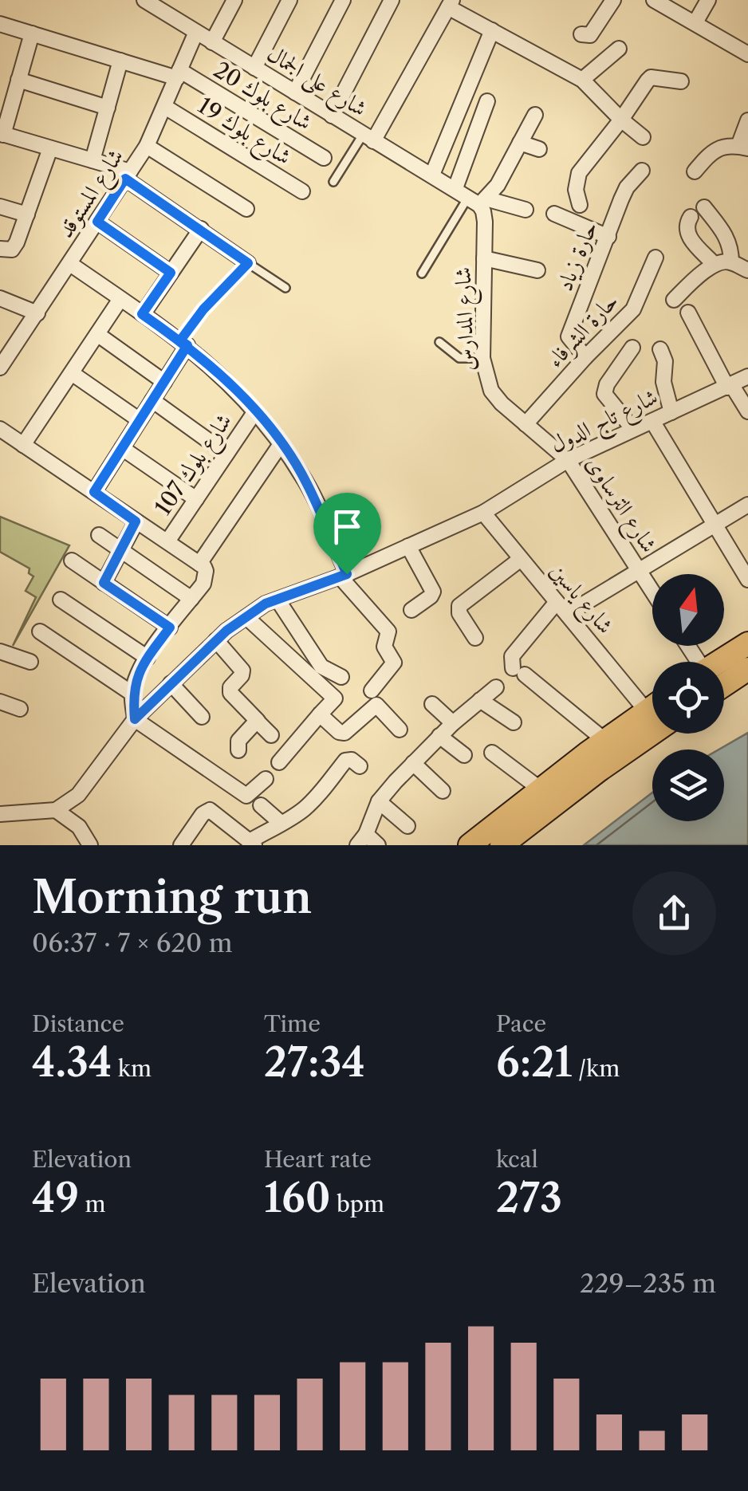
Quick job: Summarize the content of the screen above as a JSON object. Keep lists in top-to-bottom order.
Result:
{
  "streets": {
    "street": [
      "شارع على الجمال",
      "شارع بلوك 20",
      "شارع بلوك 19",
      "شارع المستوقد",
      "حارة زياد",
      "شارع المدارس",
      "حارة الشرفاء",
      "شارع تاج الدول",
      "شارع بلوك 107",
      "شارع الترساوى",
      "شارع ياسين"
    ]
  },
  "crossings": [
    ["شارع على الجمال", "شارع المستوقد"],
    ["شارع على الجمال", "شارع المدارس"],
    ["شارع بلوك 20", "شارع المستوقد"],
    ["شارع بلوك 19", "شارع المستوقد"],
    ["حارة زياد", "حارة الشرفاء"],
    ["شارع المدارس", "حارة الشرفاء"],
    ["شارع المدارس", "شارع تاج الدول"],
    ["شارع المدارس", "شارع الترساوى"],
    ["شارع تاج الدول", "شارع الترساوى"],
    ["شارع تاج الدول", "شارع ياسين"]
  ],
  "north": "top",
  "page": {
    "heading": ["Morning run", "06:37 · 7 × 620 m"],
    "stats": [
      ["Distance", "4.34 km"],
      ["Time", "27:34"],
      ["Pace", "6:21 /km"],
      ["Elevation", "49 m"],
      ["Heart rate", "160 bpm"],
      ["kcal", "273"]
    ],
    "chart": ["Elevation", "229–235 m"]
  }
}
